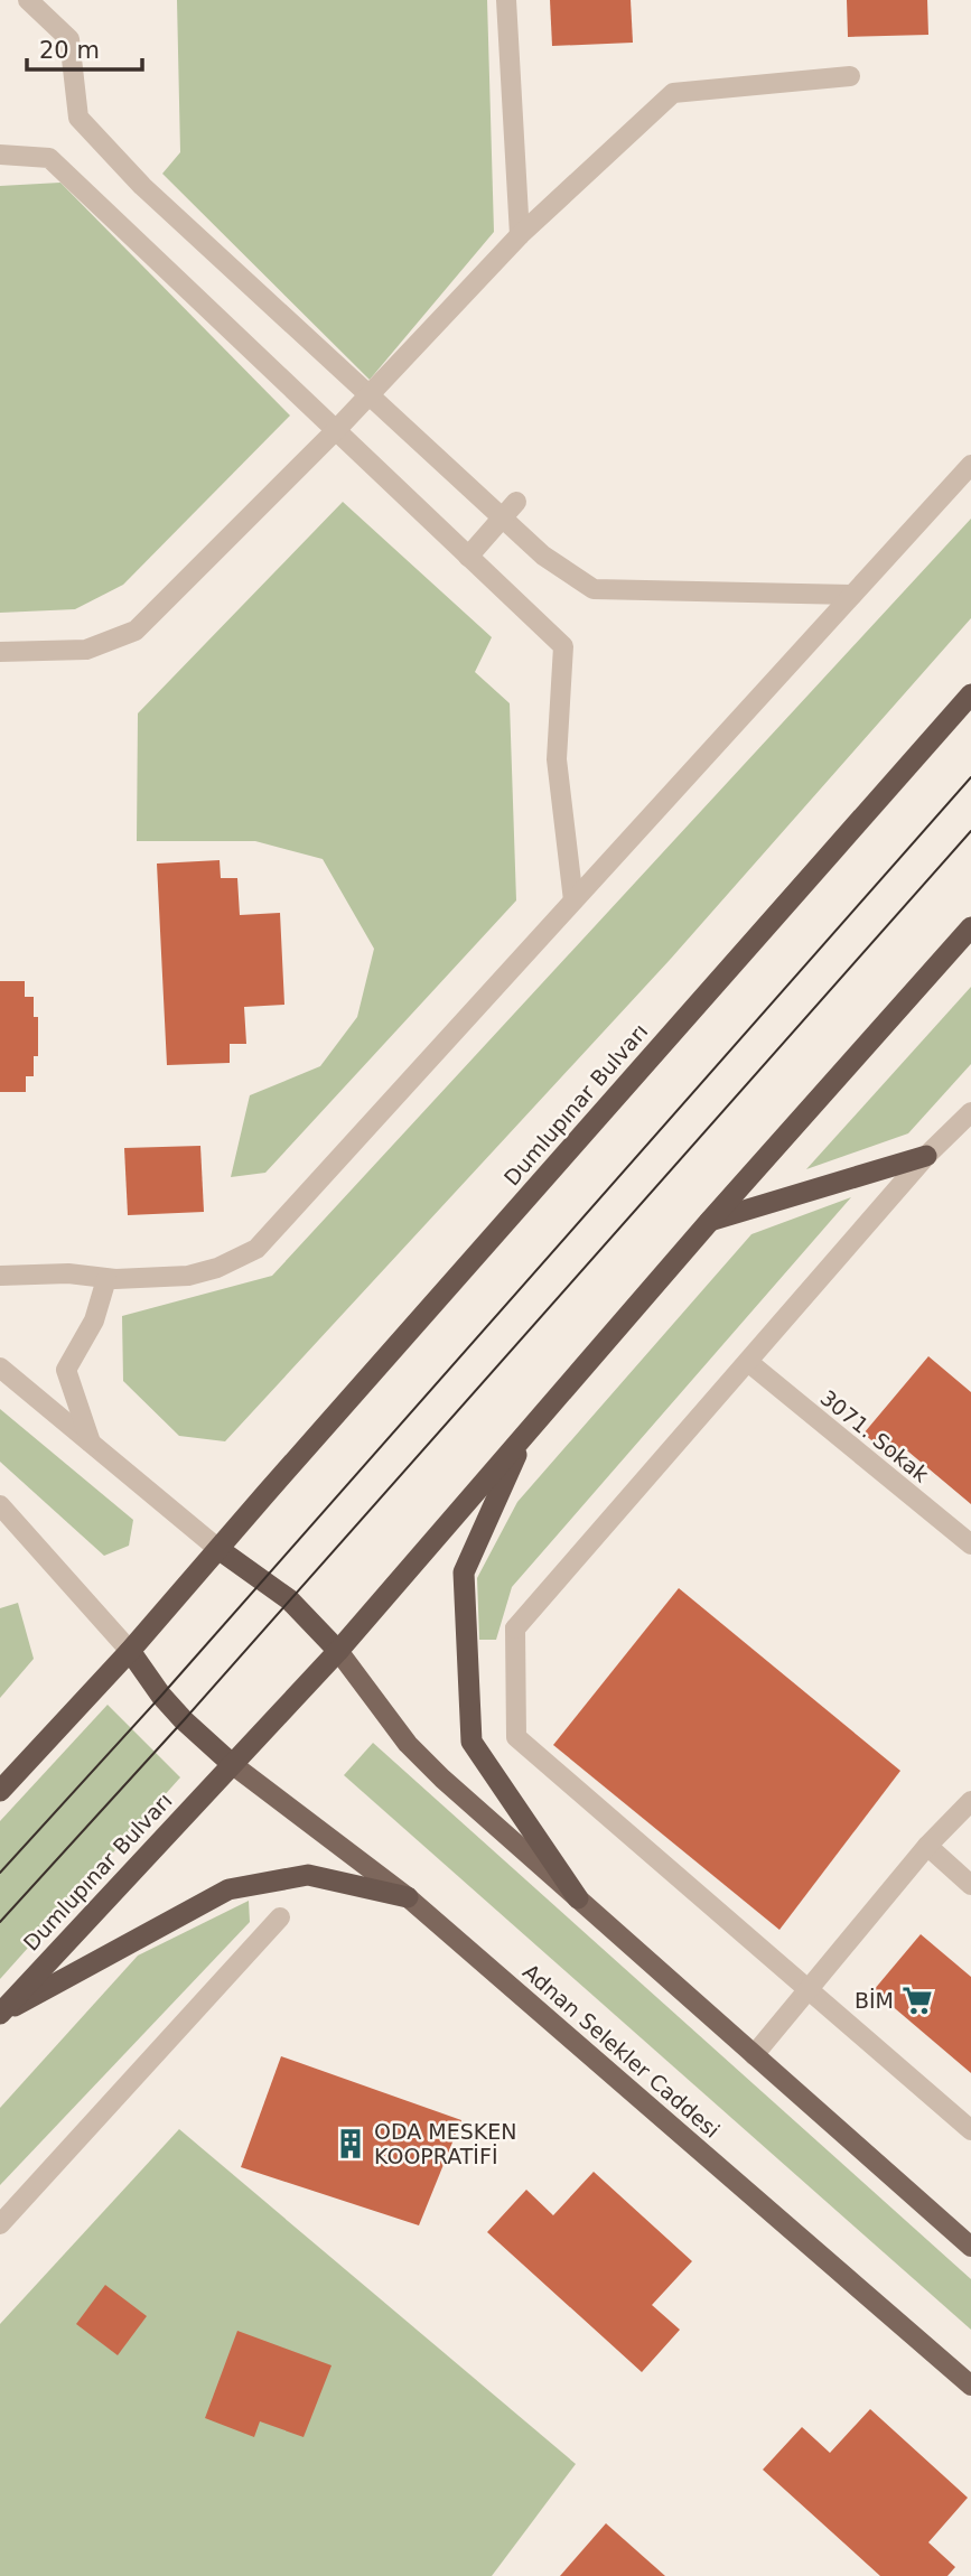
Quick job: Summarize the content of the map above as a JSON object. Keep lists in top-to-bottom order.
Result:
{
  "streets": {
    "highway": ["Dumlupınar Bulvarı"],
    "main road": ["Adnan Selekler Caddesi"],
    "street": ["3071. Sokak"]
  },
  "crossings": [
    ["Dumlupınar Bulvarı", "Adnan Selekler Caddesi"]
  ],
  "places": {
    "supermarket": ["BİM"],
    "building": ["ODA MESKEN KOOPRATİFİ"]
  },
  "scale_bar": "20 m"
}
